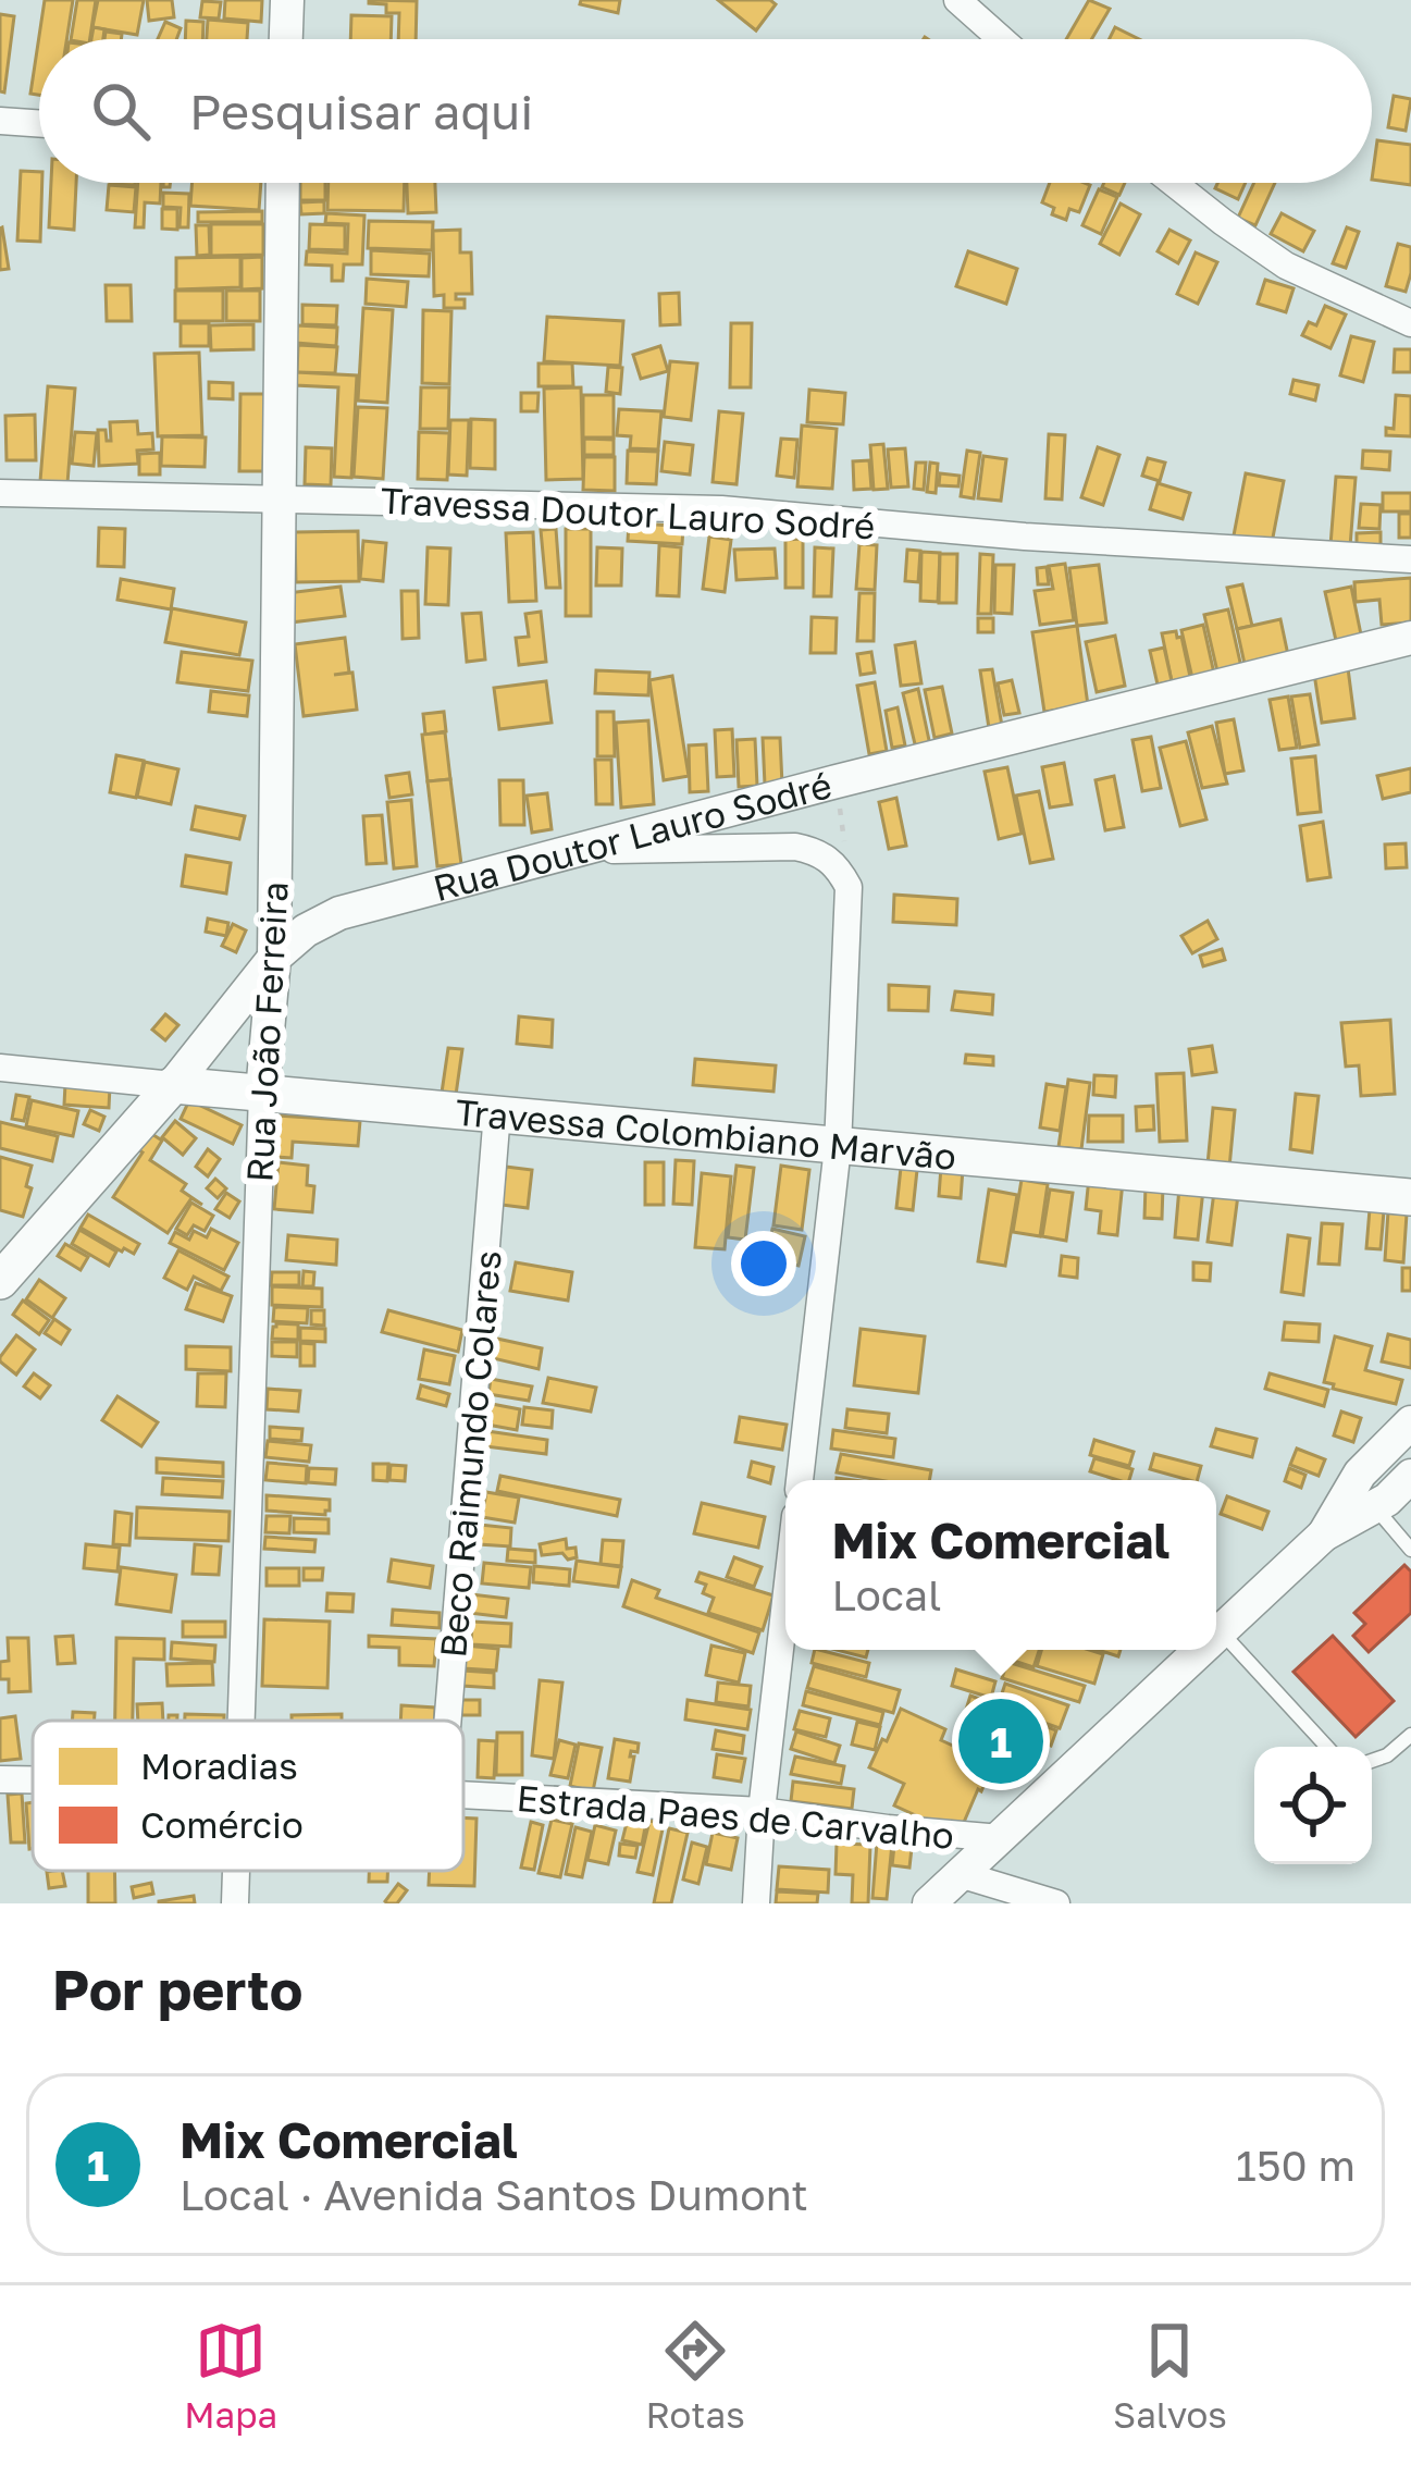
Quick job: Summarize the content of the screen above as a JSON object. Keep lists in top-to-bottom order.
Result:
{
  "streets": {
    "main road": ["Rua Doutor Lauro Sodré", "Travessa Colombiano Marvão"],
    "street": [
      "Travessa Doutor Lauro Sodré",
      "Rua João Ferreira",
      "Beco Raimundo Colares",
      "Estrada Paes de Carvalho"
    ]
  },
  "crossings": [
    ["Travessa Doutor Lauro Sodré", "Rua João Ferreira"],
    ["Rua Doutor Lauro Sodré", "Rua João Ferreira"],
    ["Rua Doutor Lauro Sodré", "Travessa Colombiano Marvão"],
    ["Rua João Ferreira", "Travessa Colombiano Marvão"],
    ["Travessa Colombiano Marvão", "Beco Raimundo Colares"]
  ],
  "legend": ["Moradias", "Comércio"],
  "page": {
    "search": "Pesquisar aqui",
    "popup": ["Mix Comercial", "Local"],
    "pins": "1",
    "heading": "Por perto",
    "list": [
      {
        "mark": "1",
        "name": "Mix Comercial",
        "note": "Local · Avenida Santos Dumont",
        "value": "150 m"
      }
    ],
    "nav": ["Mapa", "Rotas", "Salvos"]
  }
}
